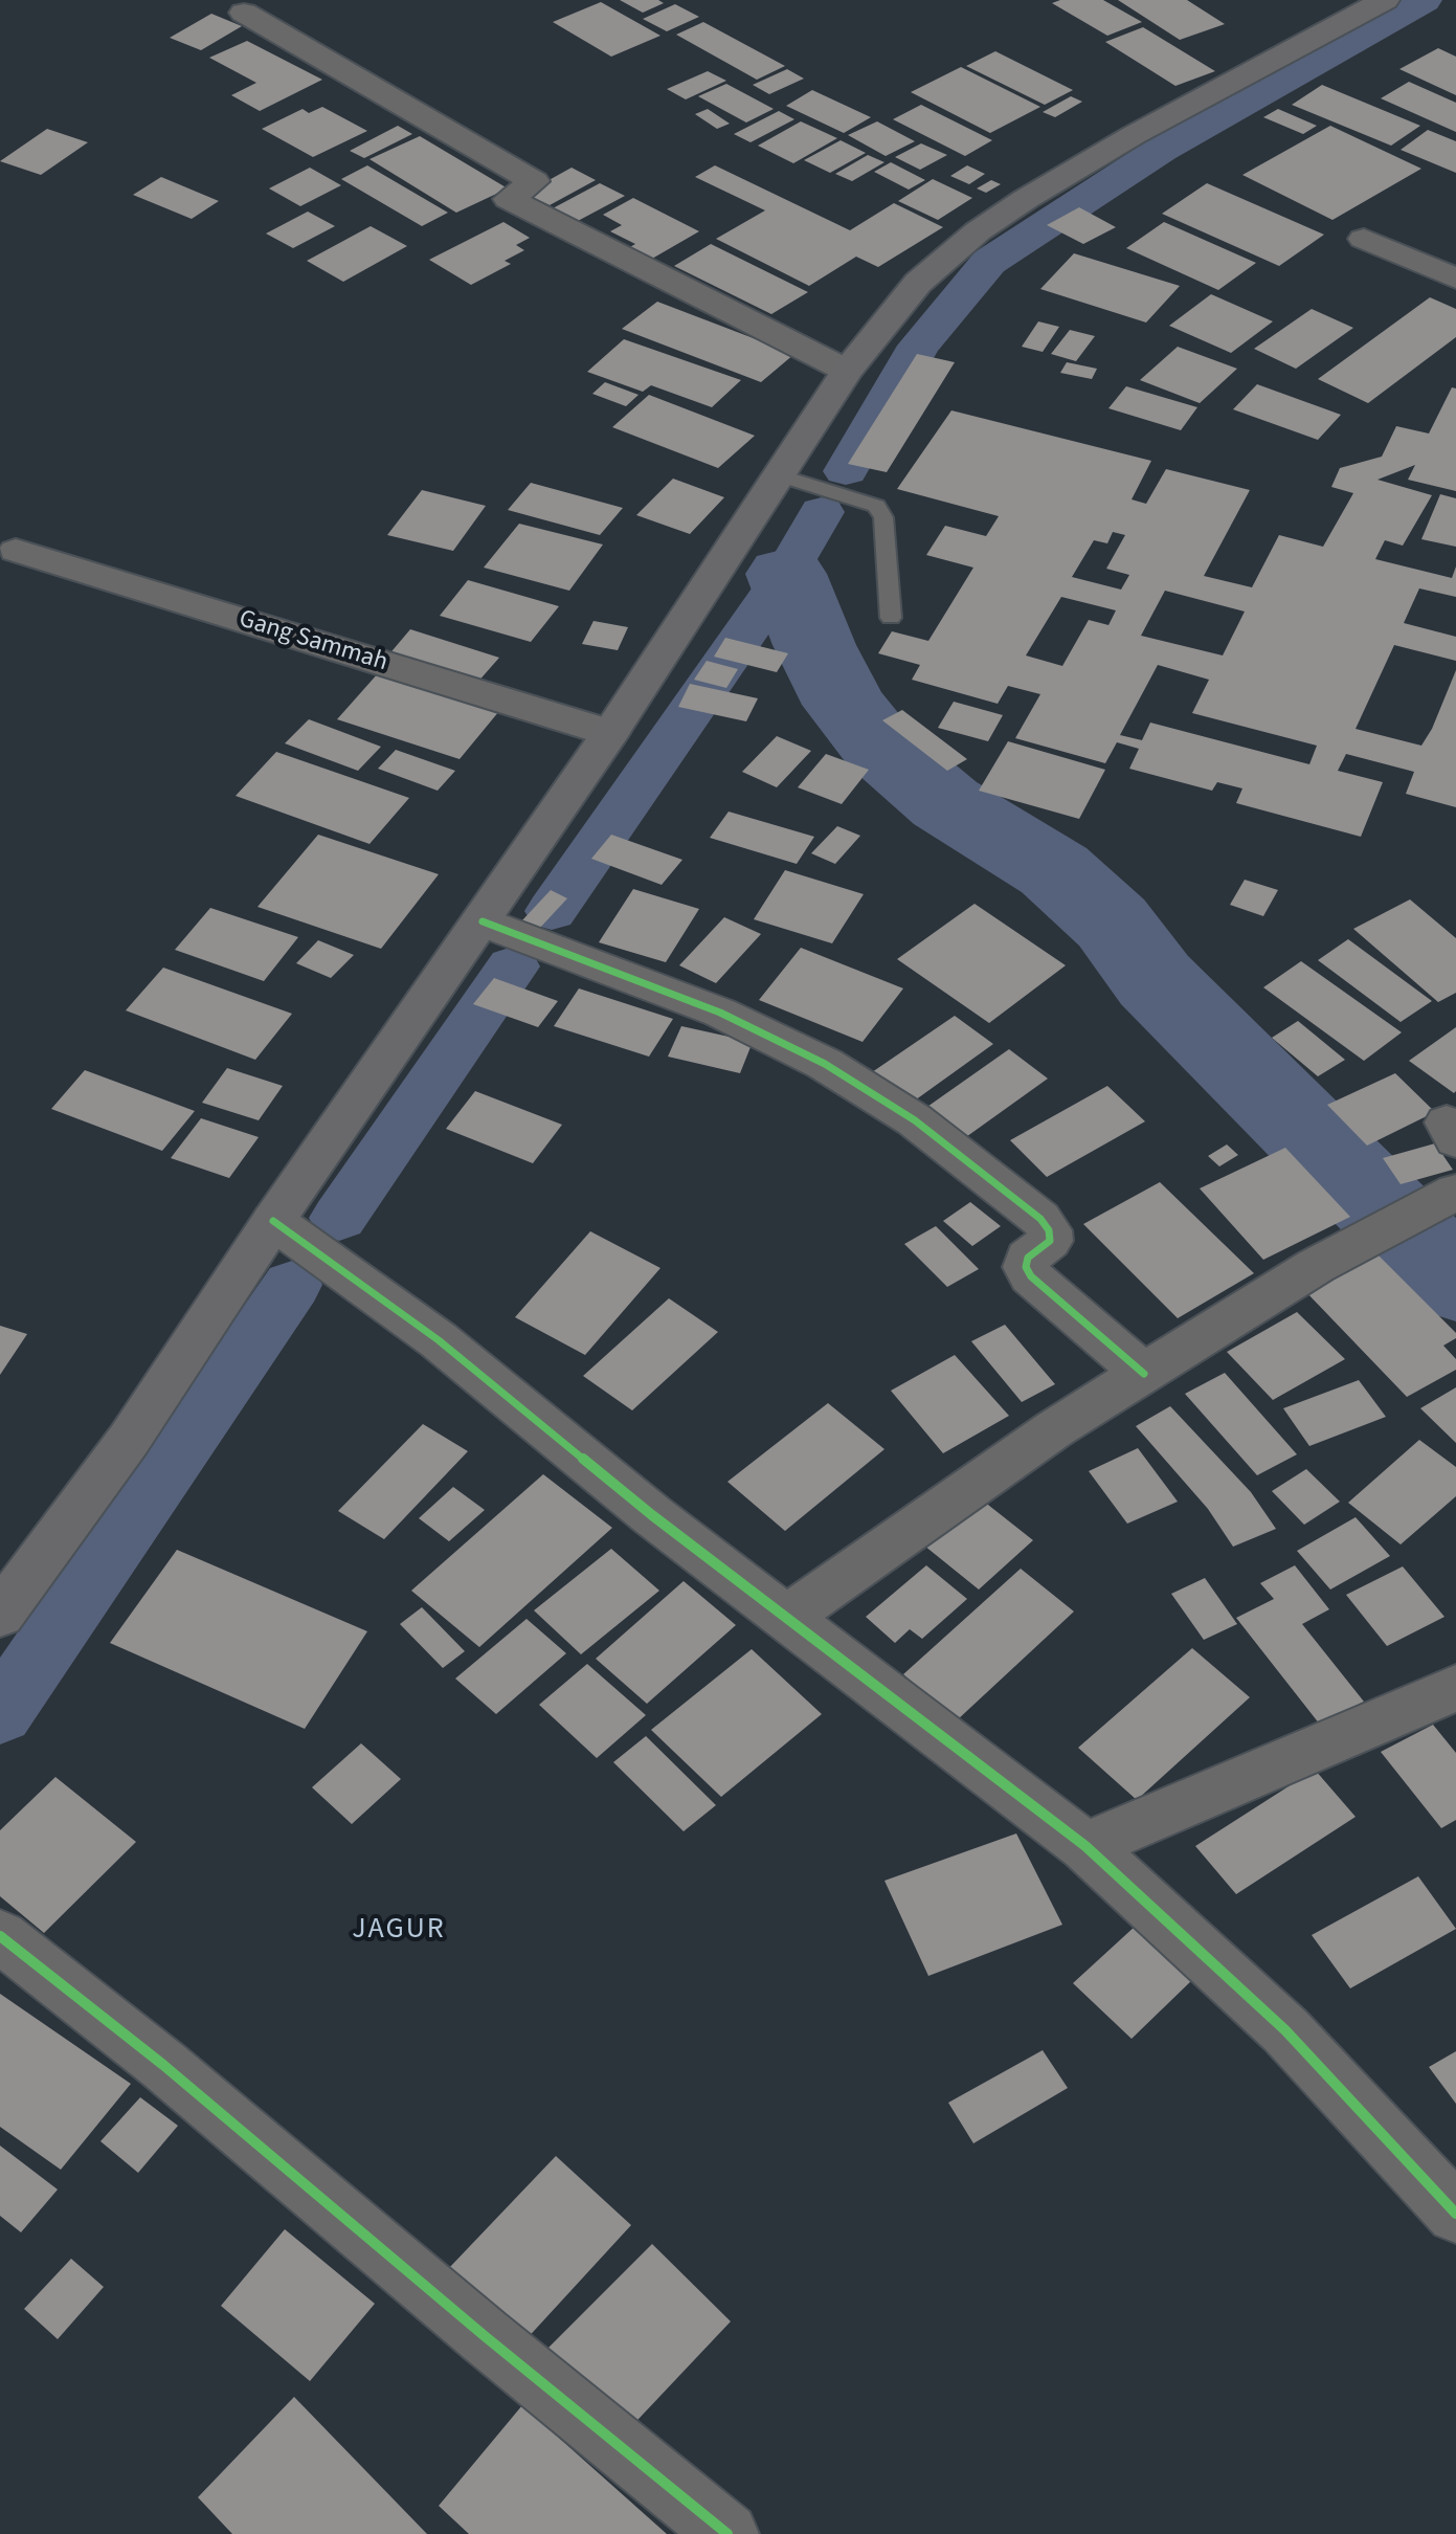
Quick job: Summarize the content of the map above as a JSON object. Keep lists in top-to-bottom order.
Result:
{
  "streets": {
    "street": ["Gang Sammah"]
  },
  "districts": ["JAGUR"]
}
